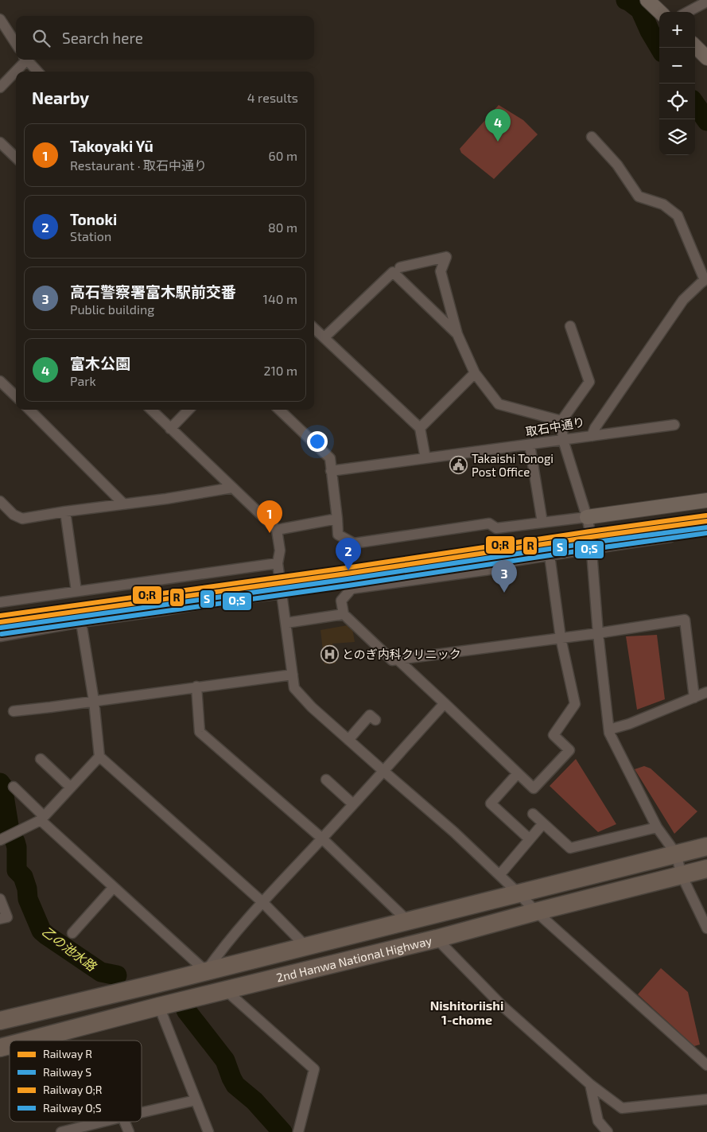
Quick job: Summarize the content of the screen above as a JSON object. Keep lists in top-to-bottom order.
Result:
{
  "streets": {
    "highway": ["2nd Hanwa National Highway"],
    "street": ["取石中通り"]
  },
  "districts": ["Nishitoriishi 1-chome"],
  "water": ["乙の池水路"],
  "places": {
    "public building": ["Takaishi Tonogi Post Office"],
    "hospital": ["とのぎ内科クリニック"]
  },
  "lines": [
    "rail line O;R",
    "rail line R",
    "rail line S",
    "rail line O;S"
  ],
  "legend": [
    "Railway R",
    "Railway S",
    "Railway O;R",
    "Railway O;S"
  ],
  "page": {
    "map_buttons": ["+", "−"],
    "search": "Search here",
    "heading": ["Nearby", "4 results"],
    "pins": [
      "4",
      "1",
      "2",
      "3"
    ],
    "list": [
      {
        "mark": "1",
        "name": "Takoyaki Yū",
        "note": "Restaurant · 取石中通り",
        "value": "60 m"
      },
      {
        "mark": "2",
        "name": "Tonoki",
        "note": "Station",
        "value": "80 m"
      },
      {
        "mark": "3",
        "name": "高石警察署富木駅前交番",
        "note": "Public building",
        "value": "140 m"
      },
      {
        "mark": "4",
        "name": "富木公園",
        "note": "Park",
        "value": "210 m"
      }
    ]
  }
}
